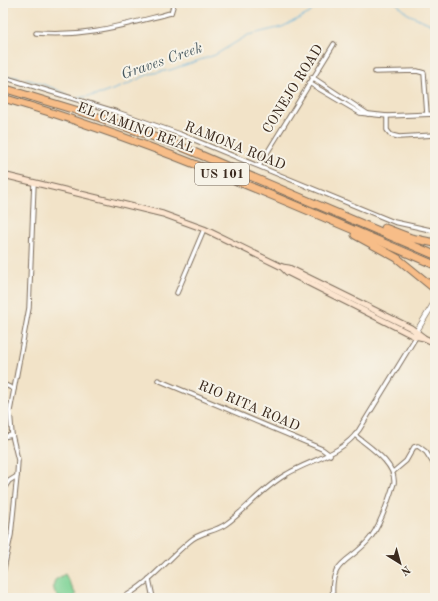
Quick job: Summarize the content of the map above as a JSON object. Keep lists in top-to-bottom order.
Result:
{
  "streets": {
    "highway": ["EL CAMINO REAL", "US 101"],
    "street": ["CONEJO ROAD", "RAMONA ROAD", "RIO RITA ROAD"]
  },
  "crossings": [
    ["CONEJO ROAD", "RAMONA ROAD"]
  ],
  "water": ["Graves Creek"],
  "north": "bottom right"
}
